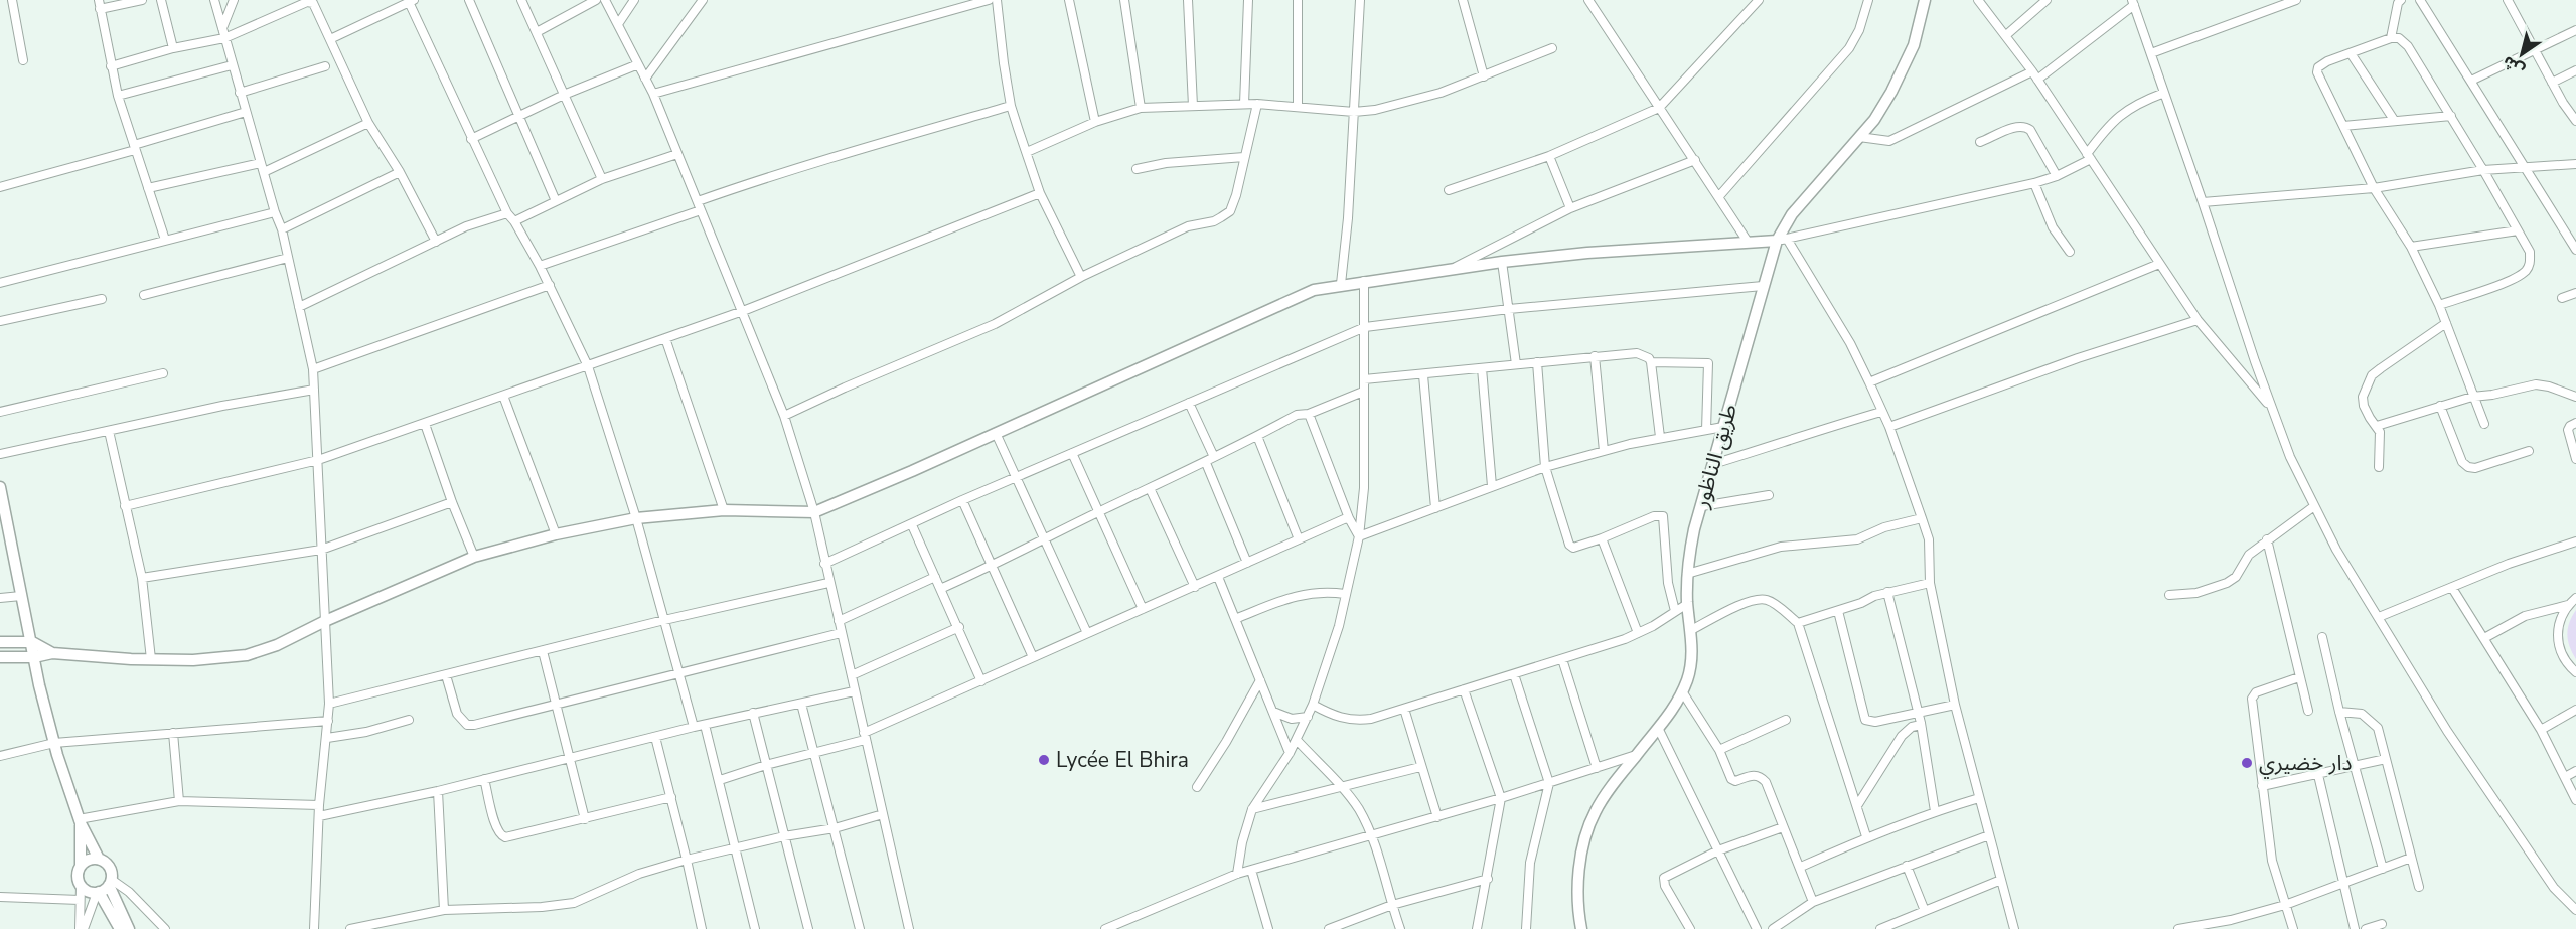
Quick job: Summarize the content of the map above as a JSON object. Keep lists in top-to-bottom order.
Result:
{
  "streets": {
    "street": ["طريق الناظور"]
  },
  "places": ["Lycée El Bhira", "دار خضيري"],
  "north": "bottom left"
}
